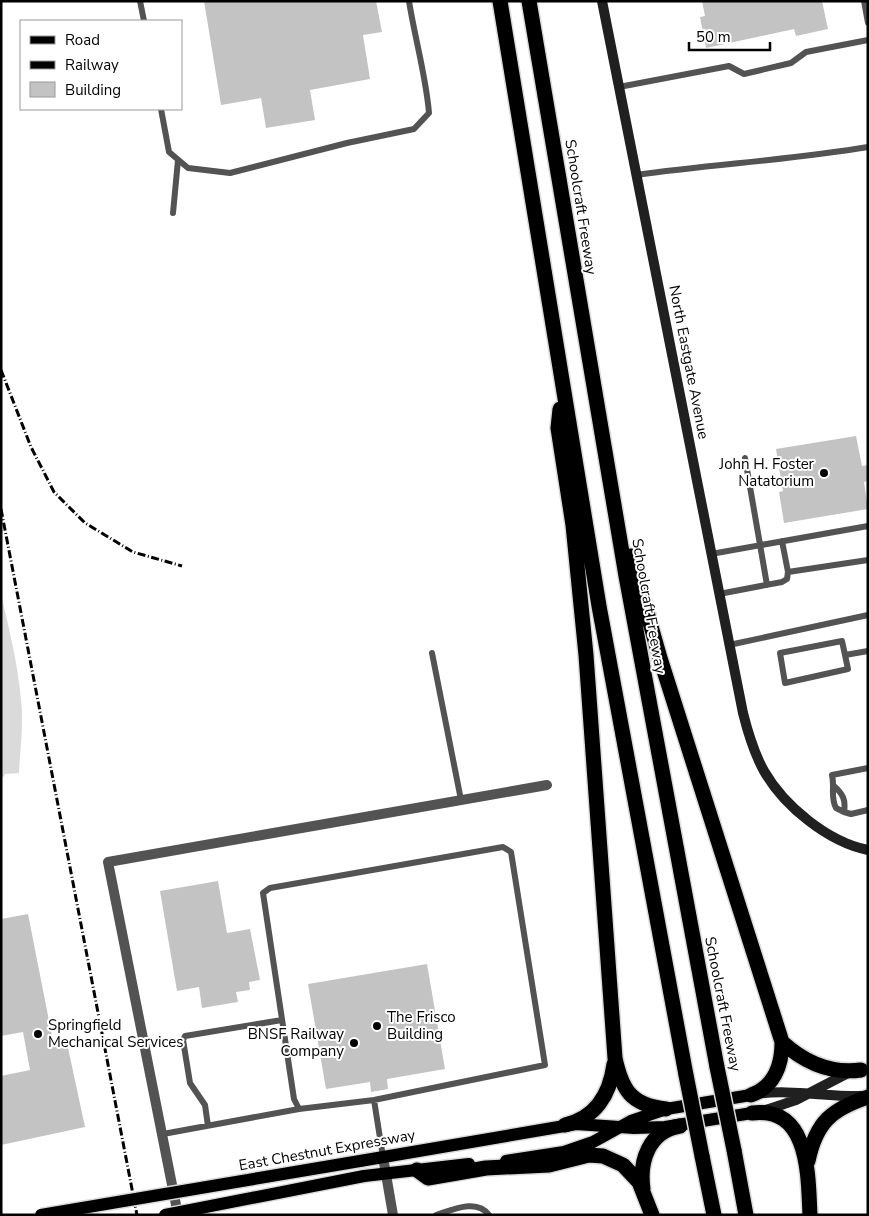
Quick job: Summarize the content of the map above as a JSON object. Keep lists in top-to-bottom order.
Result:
{
  "streets": {
    "highway": ["Schoolcraft Freeway"],
    "main road": ["East Chestnut Expressway"],
    "street": ["North Eastgate Avenue"]
  },
  "places": [
    "John H. Foster Natatorium",
    "The Frisco Building",
    "Springfield Mechanical Services",
    "BNSF Railway Company"
  ],
  "legend": ["Road", "Railway", "Building"],
  "scale_bar": "50 m"
}
